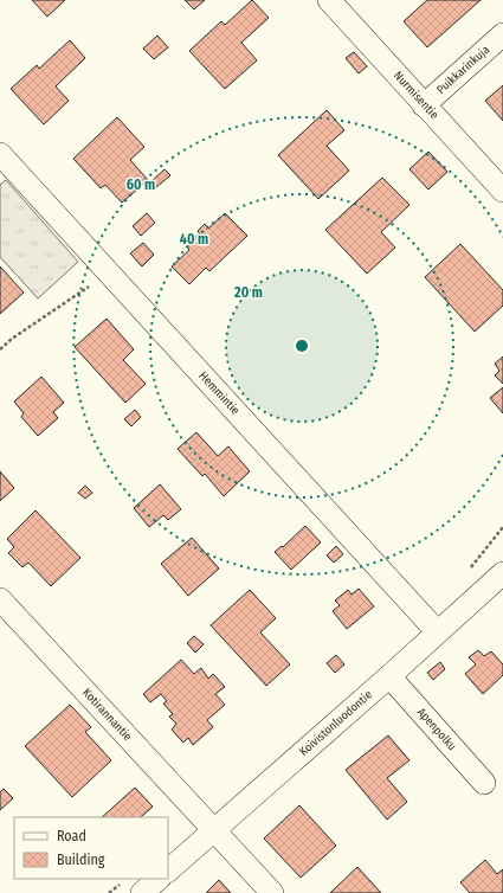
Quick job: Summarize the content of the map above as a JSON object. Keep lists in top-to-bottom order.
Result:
{
  "streets": {
    "street": [
      "Puikkarinkuja",
      "Nurmisentie",
      "Hemmintie",
      "Kotirannantie",
      "Koivistonluodontie",
      "Apenpolku"
    ]
  },
  "crossings": [
    ["Puikkarinkuja", "Nurmisentie"],
    ["Hemmintie", "Koivistonluodontie"],
    ["Kotirannantie", "Koivistonluodontie"],
    ["Koivistonluodontie", "Apenpolku"]
  ],
  "legend": ["Road", "Building"],
  "rings": ["60 m", "40 m", "20 m"]
}
